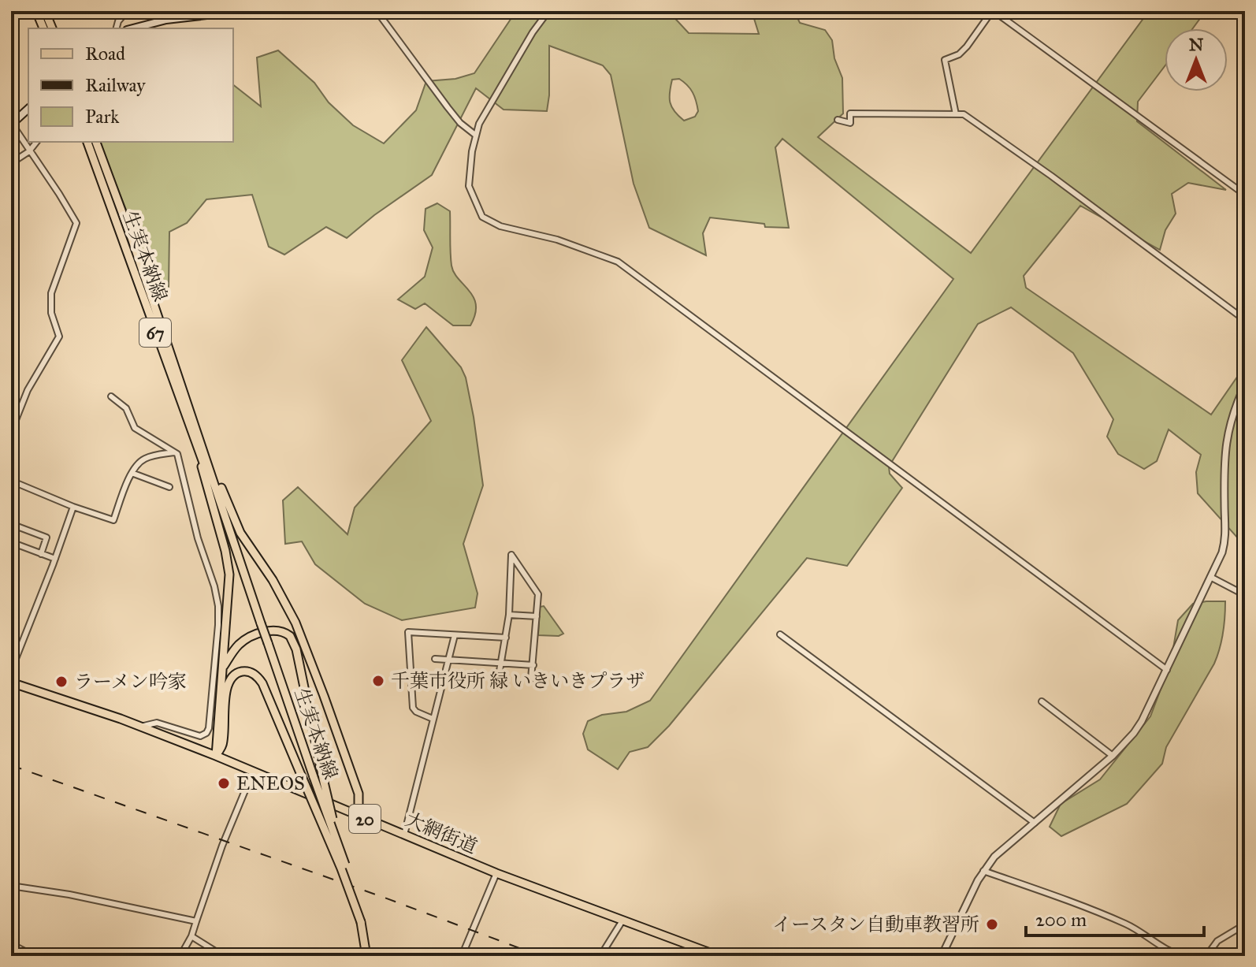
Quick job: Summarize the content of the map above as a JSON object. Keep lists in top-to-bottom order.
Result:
{
  "streets": {
    "main road": [
      "生実本納線",
      "67",
      "20",
      "大網街道"
    ]
  },
  "crossings": [
    ["生実本納線", "67"],
    ["67", "大網街道"]
  ],
  "places": [
    "千葉市役所 緑 いきいきプラザ",
    "ラーメン吟家",
    "ENEOS",
    "イースタン自動車教習所"
  ],
  "legend": ["Road", "Railway", "Park"],
  "scale_bar": "200 m",
  "north": "top"
}
